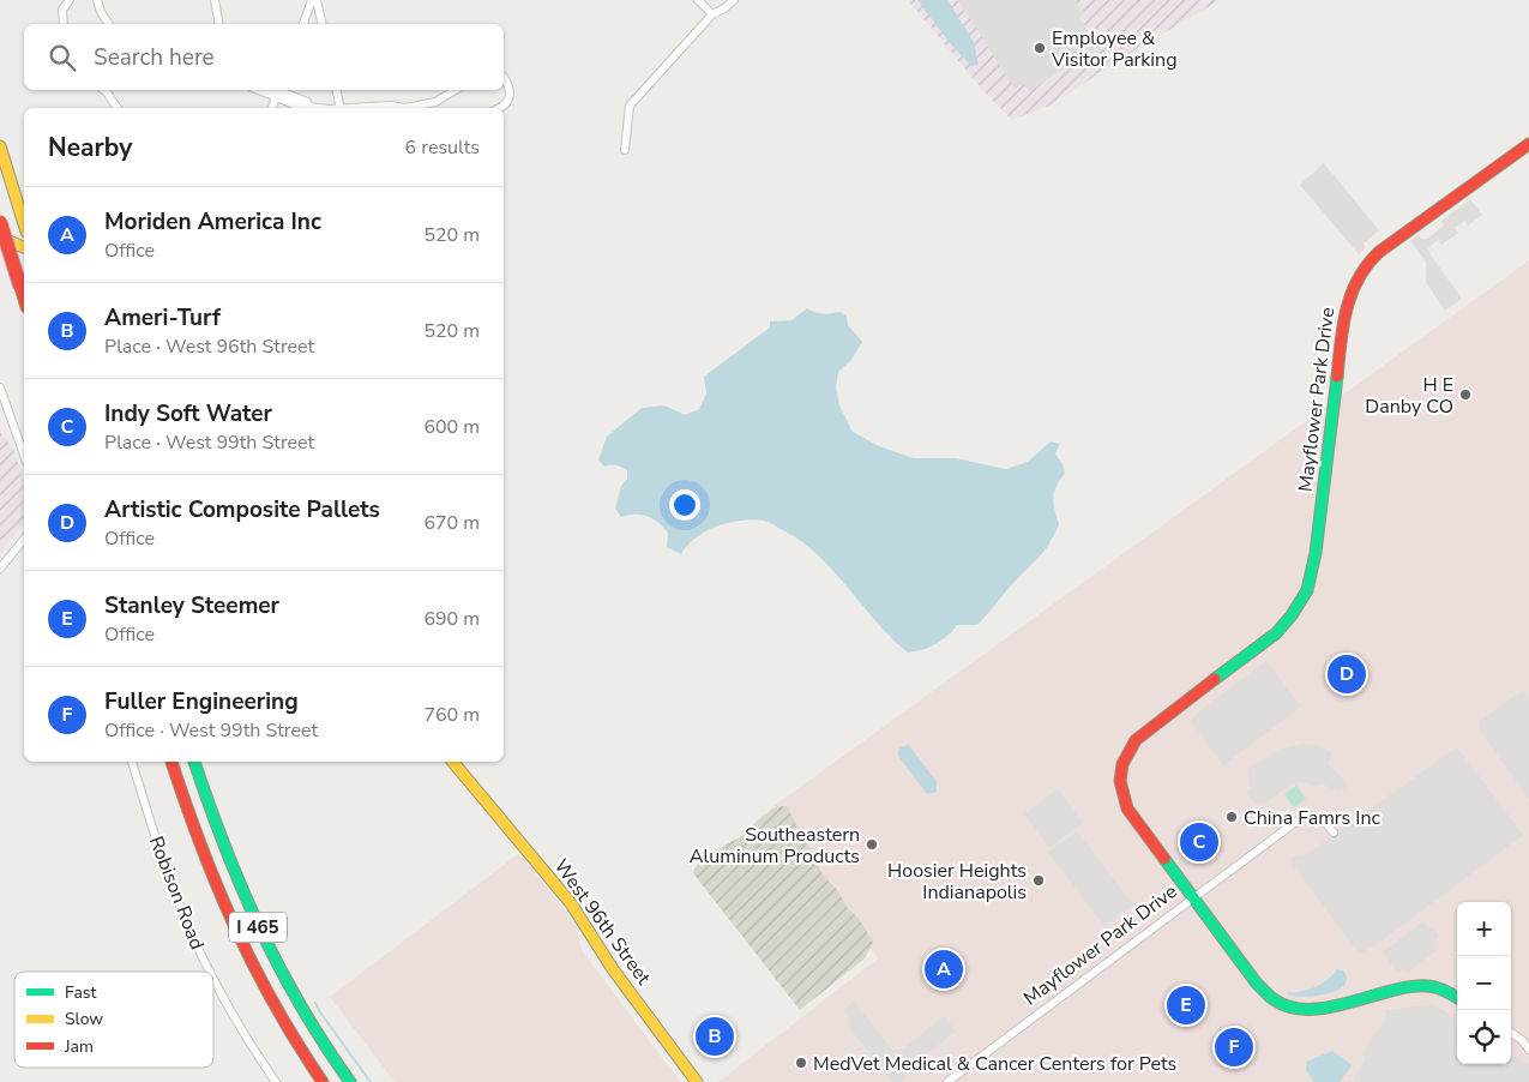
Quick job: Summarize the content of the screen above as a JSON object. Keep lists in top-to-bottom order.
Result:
{
  "streets": {
    "main road": ["Mayflower Park Drive", "West 96th Street", "I 465"],
    "street": ["Robison Road"]
  },
  "places": [
    "Employee & Visitor Parking",
    "H E Danby CO",
    "China Famrs Inc",
    "Southeastern Aluminum Products",
    "Hoosier Heights Indianapolis",
    "MedVet Medical & Cancer Centers for Pets"
  ],
  "legend": ["Fast", "Slow", "Jam"],
  "page": {
    "search": "Search here",
    "heading": ["Nearby", "6 results"],
    "list": [
      {
        "mark": "A",
        "name": "Moriden America Inc",
        "note": "Office",
        "value": "520 m"
      },
      {
        "mark": "B",
        "name": "Ameri-Turf",
        "note": "Place · West 96th Street",
        "value": "520 m"
      },
      {
        "mark": "C",
        "name": "Indy Soft Water",
        "note": "Place · West 99th Street",
        "value": "600 m"
      },
      {
        "mark": "D",
        "name": "Artistic Composite Pallets",
        "note": "Office",
        "value": "670 m"
      },
      {
        "mark": "E",
        "name": "Stanley Steemer",
        "note": "Office",
        "value": "690 m"
      },
      {
        "mark": "F",
        "name": "Fuller Engineering",
        "note": "Office · West 99th Street",
        "value": "760 m"
      }
    ],
    "pins": [
      "D",
      "C",
      "A",
      "E",
      "B",
      "F"
    ],
    "map_buttons": ["+", "−"]
  }
}
